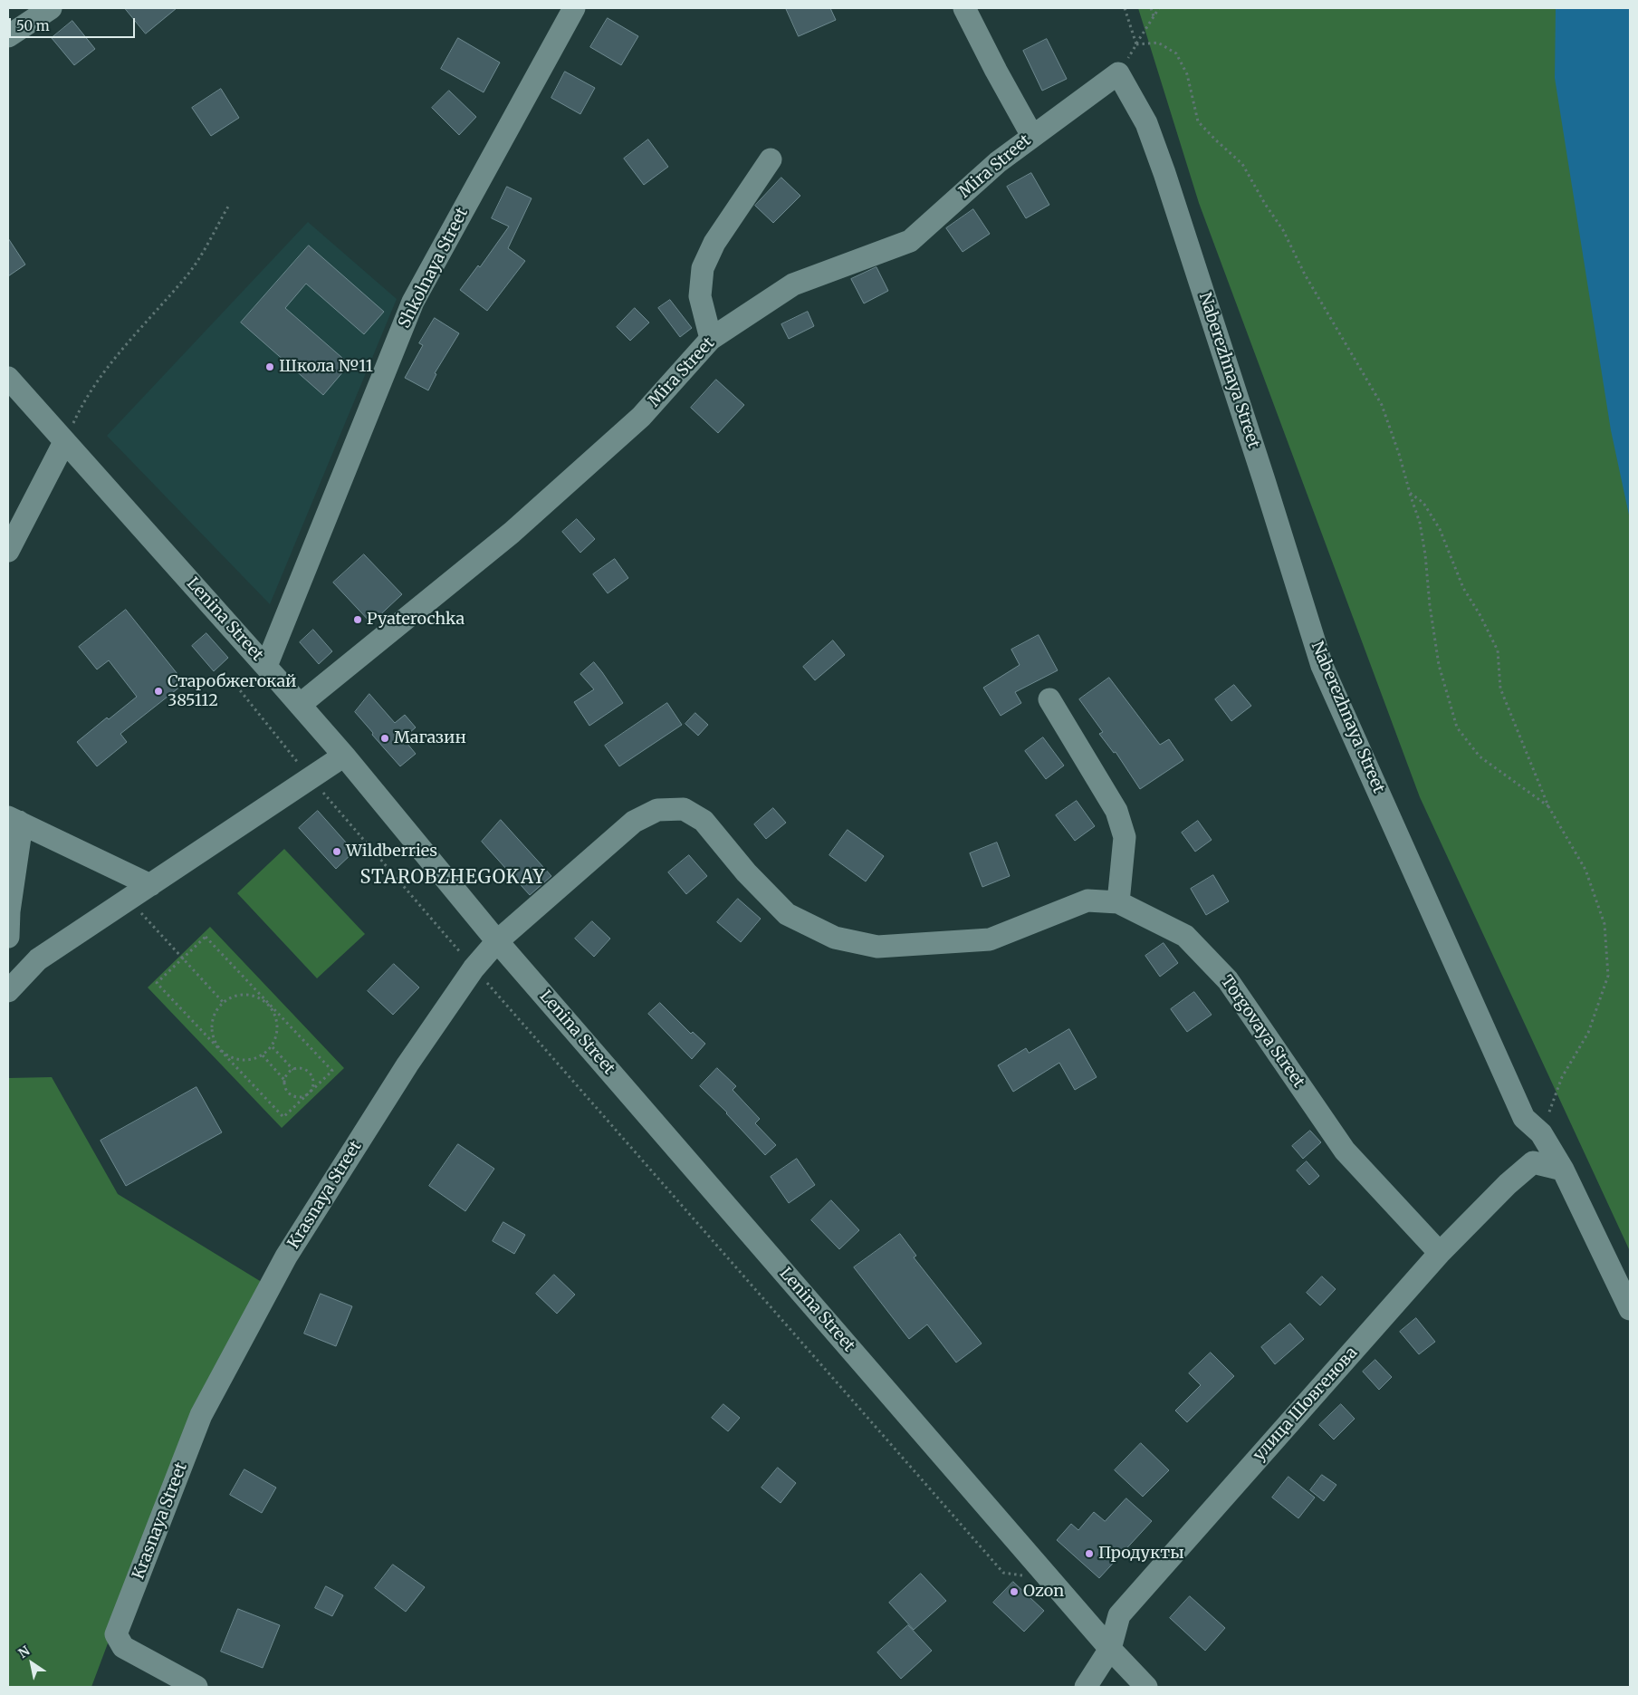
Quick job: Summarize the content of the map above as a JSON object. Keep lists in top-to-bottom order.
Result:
{
  "streets": {
    "street": [
      "Mira Street",
      "Shkolnaya Street",
      "Naberezhnaya Street",
      "Lenina Street",
      "Torgovaya Street",
      "Krasnaya Street",
      "улица Шовгенова"
    ]
  },
  "crossings": [
    ["Mira Street", "Naberezhnaya Street"],
    ["Mira Street", "Lenina Street"],
    ["Shkolnaya Street", "Lenina Street"],
    ["Lenina Street", "Krasnaya Street"],
    ["Lenina Street", "улица Шовгенова"],
    ["Torgovaya Street", "Krasnaya Street"],
    ["Torgovaya Street", "улица Шовгенова"]
  ],
  "districts": ["STAROBZHEGOKAY"],
  "places": [
    "Школа №11",
    "Pyaterochka",
    "Старобжегокай 385112",
    "Магазин",
    "Wildberries",
    "Продукты",
    "Ozon"
  ],
  "scale_bar": "50 m",
  "north": "top left"
}
